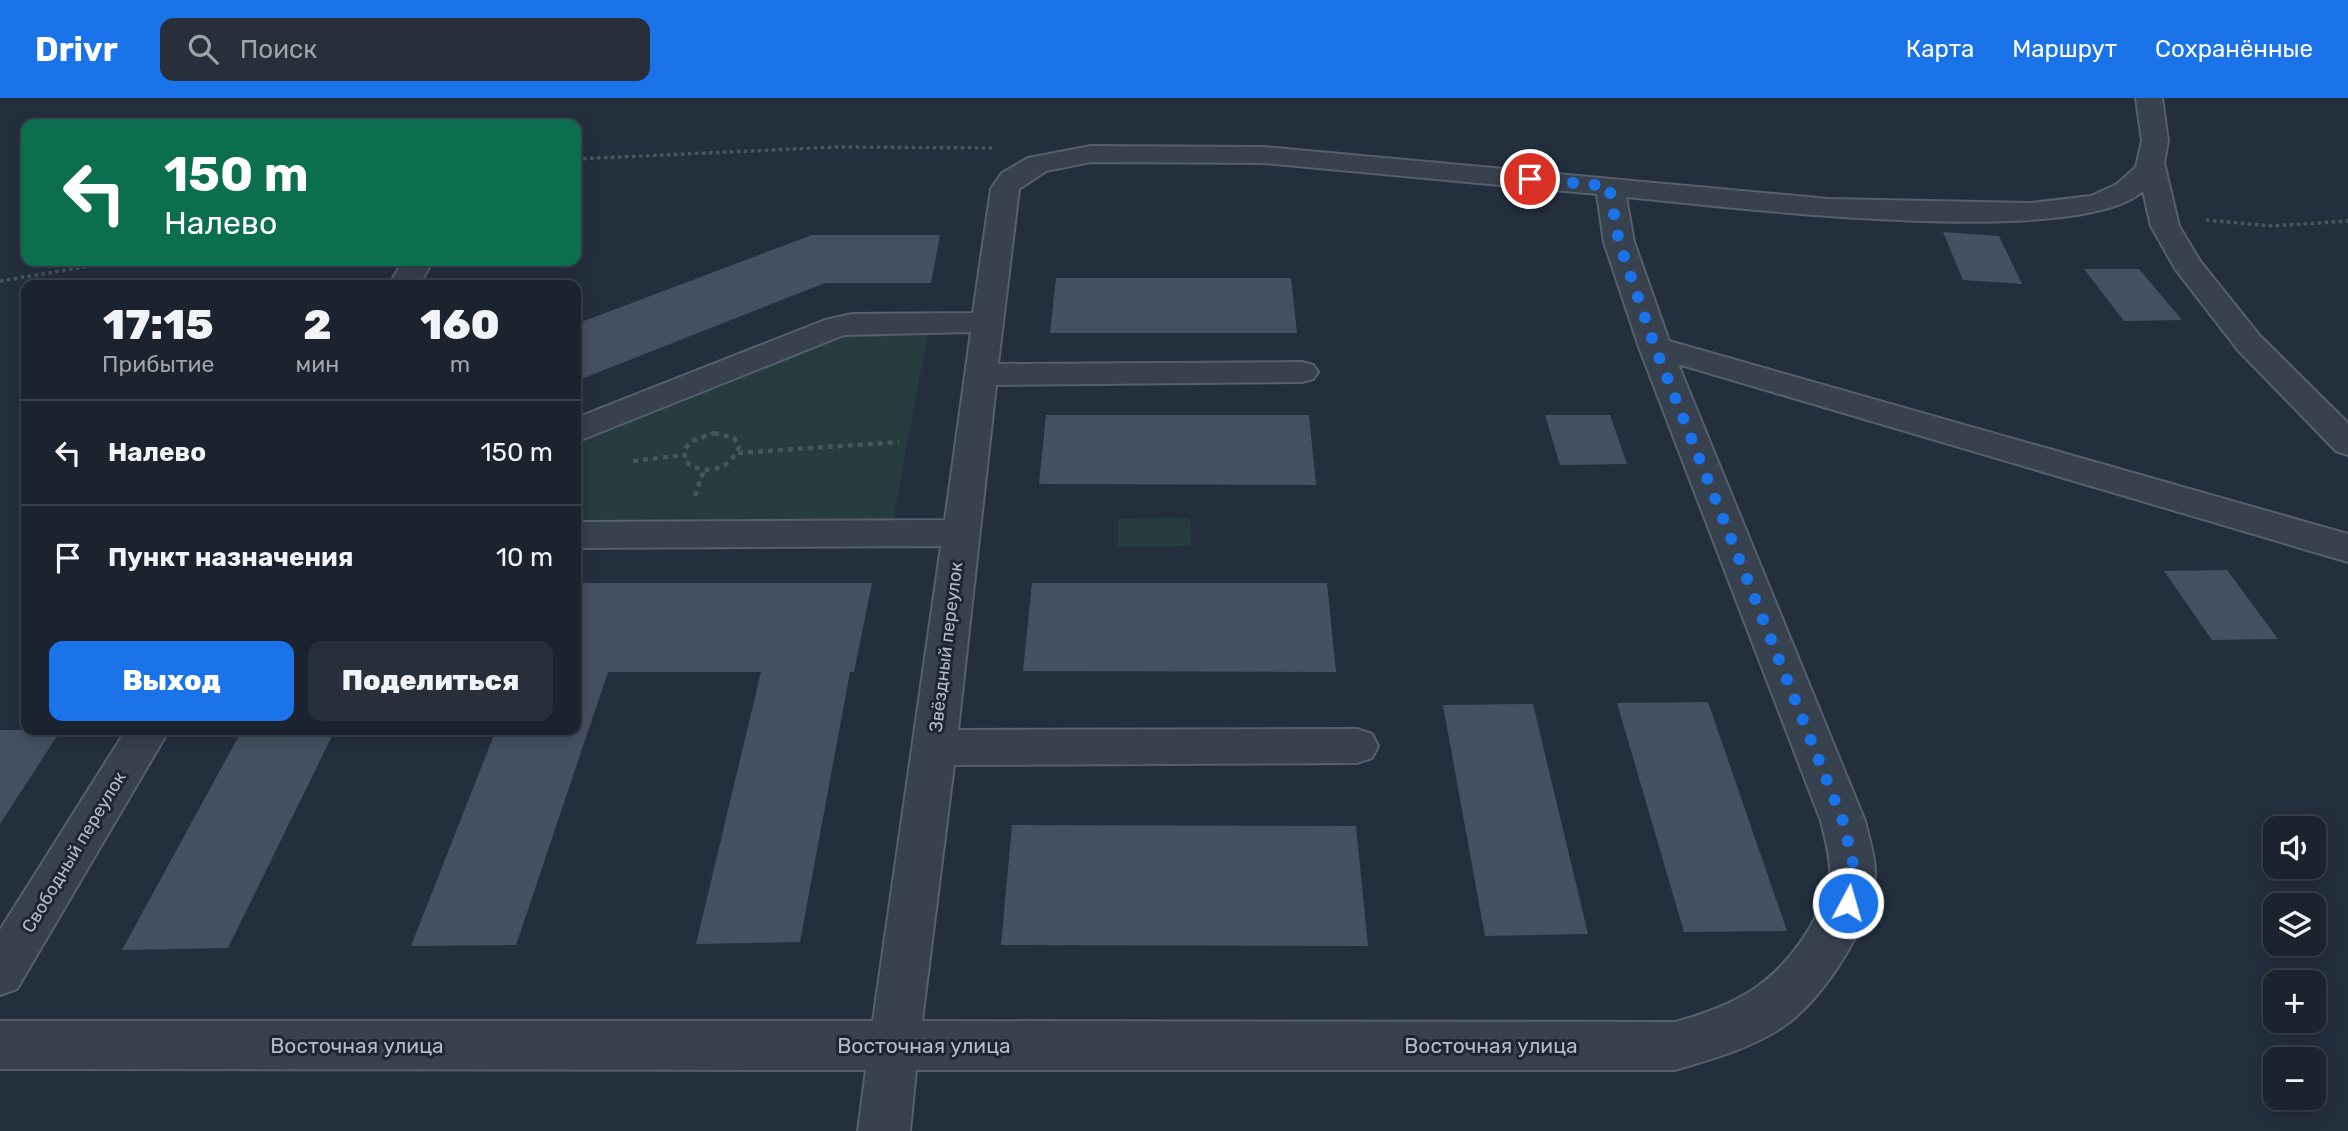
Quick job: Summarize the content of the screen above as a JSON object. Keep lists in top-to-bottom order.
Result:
{
  "streets": {
    "street": ["Звёздный переулок", "Свободный переулок", "Восточная улица"]
  },
  "crossings": [
    ["Звёздный переулок", "Восточная улица"]
  ],
  "page": {
    "header": "Drivr",
    "search": "Поиск",
    "nav": ["Карта", "Маршрут", "Сохранённые"],
    "turn": ["150 m", "Налево"],
    "eta": [
      "17:15",
      "Прибытие",
      "2",
      "мин",
      "160",
      "m"
    ],
    "list": [
      {
        "name": "Налево",
        "value": "150 m"
      },
      {
        "name": "Пункт назначения",
        "value": "10 m"
      }
    ],
    "buttons": ["Выход", "Поделиться"],
    "map_buttons": ["+", "−"]
  }
}
